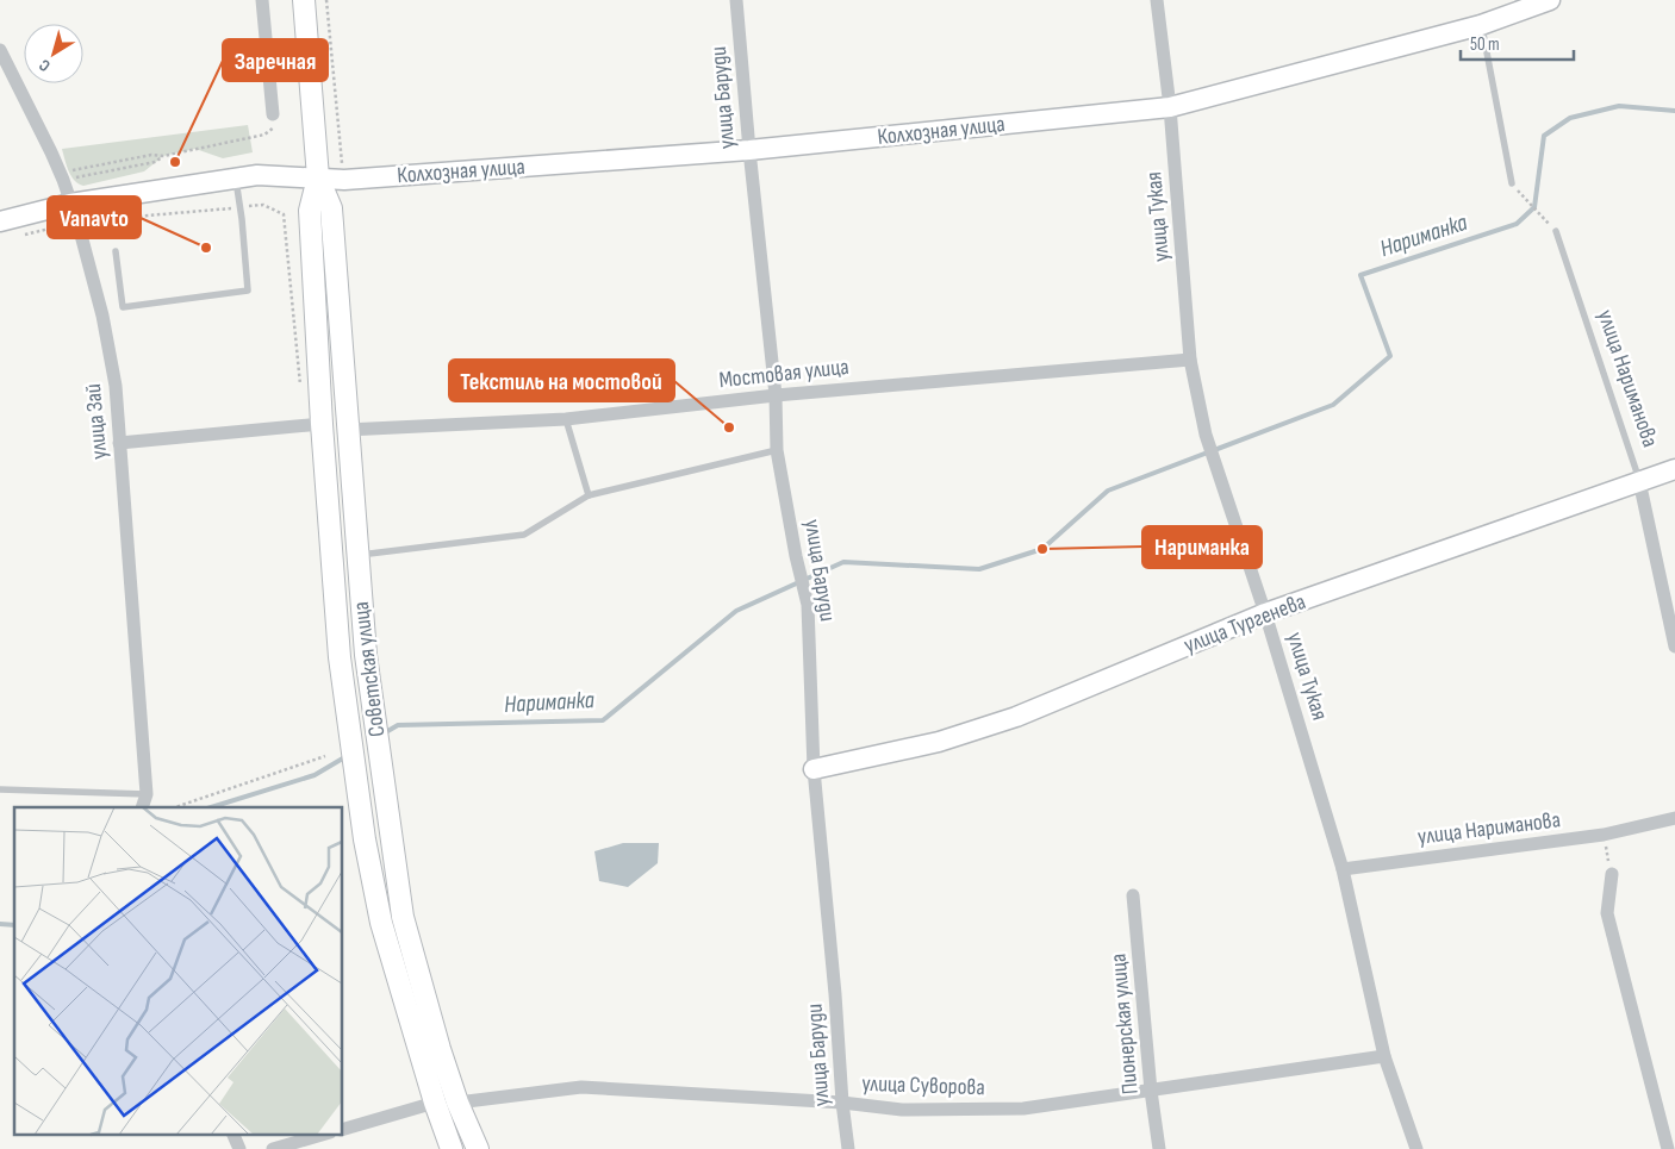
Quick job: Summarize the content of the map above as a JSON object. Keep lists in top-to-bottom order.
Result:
{
  "streets": {
    "main road": ["Советская улица"],
    "street": [
      "улица Баруди",
      "Колхозная улица",
      "улица Тукая",
      "Мостовая улица",
      "улица Нариманова",
      "улица Зай",
      "улица Тургенева",
      "Пионерская улица",
      "улица Суворова"
    ]
  },
  "crossings": [
    ["улица Баруди", "Колхозная улица"],
    ["улица Баруди", "Мостовая улица"],
    ["улица Баруди", "улица Тургенева"],
    ["улица Баруди", "улица Суворова"],
    ["Колхозная улица", "улица Тукая"],
    ["Колхозная улица", "улица Зай"],
    ["Колхозная улица", "Советская улица"],
    ["улица Тукая", "Мостовая улица"],
    ["улица Тукая", "улица Нариманова"],
    ["улица Тукая", "улица Тургенева"],
    ["улица Тукая", "улица Суворова"],
    ["Мостовая улица", "Советская улица"],
    ["улица Нариманова", "улица Тургенева"],
    ["Советская улица", "улица Суворова"],
    ["Пионерская улица", "улица Суворова"]
  ],
  "water": ["Нариманка"],
  "places": [
    "Заречная",
    "Vanavto",
    "Текстиль на мостовой",
    "Нариманка"
  ],
  "scale_bar": "50 m",
  "north": "bottom left"
}
